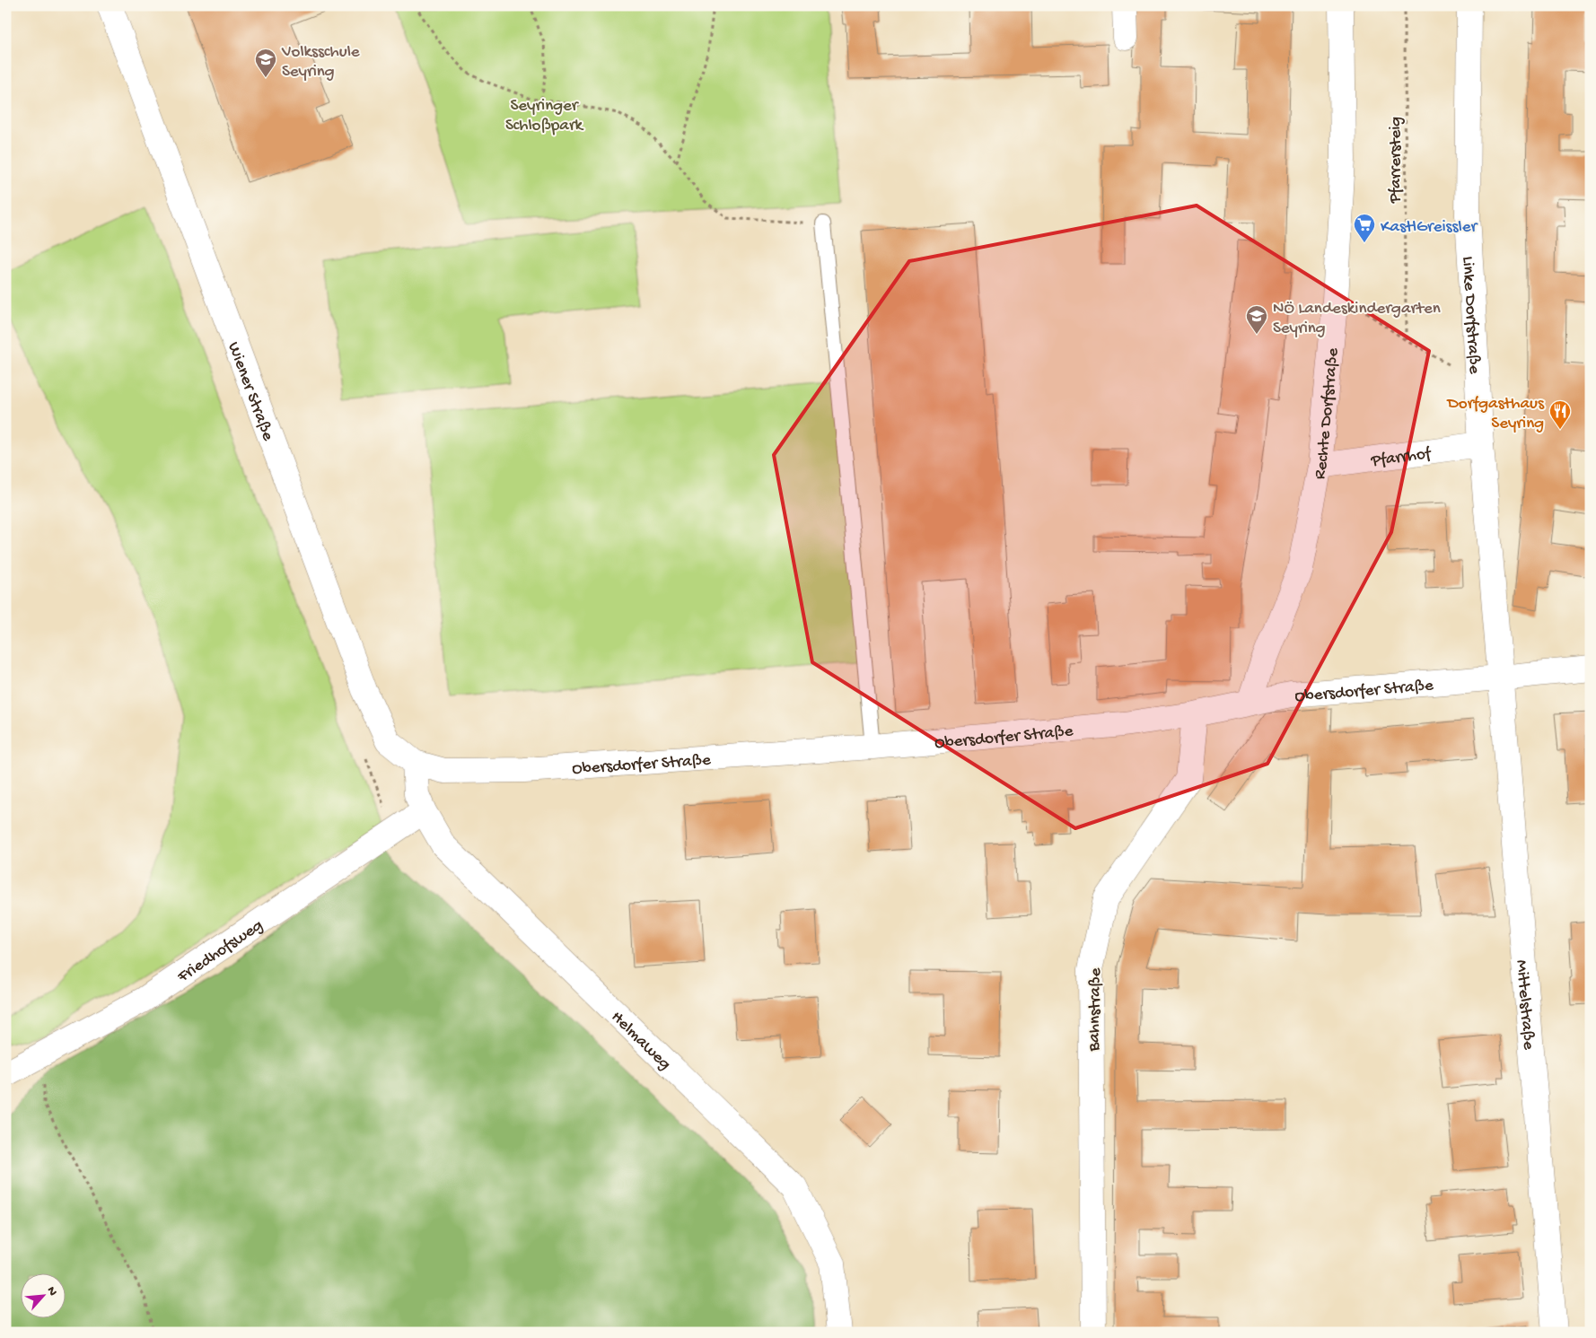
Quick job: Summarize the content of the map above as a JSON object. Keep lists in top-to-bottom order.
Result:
{
  "streets": {
    "street": [
      "Linke Dorfstraße",
      "Wiener Straße",
      "Rechte Dorfstraße",
      "Pfarrhof",
      "Obersdorfer Straße",
      "Friedhofsweg",
      "Mittelstraße",
      "Bahnstraße",
      "Helmaweg"
    ],
    "path": ["Pfarrersteig"]
  },
  "crossings": [
    ["Linke Dorfstraße", "Pfarrhof"],
    ["Linke Dorfstraße", "Obersdorfer Straße"],
    ["Linke Dorfstraße", "Mittelstraße"],
    ["Wiener Straße", "Obersdorfer Straße"],
    ["Wiener Straße", "Helmaweg"],
    ["Rechte Dorfstraße", "Pfarrhof"],
    ["Rechte Dorfstraße", "Obersdorfer Straße"],
    ["Obersdorfer Straße", "Mittelstraße"],
    ["Obersdorfer Straße", "Bahnstraße"],
    ["Obersdorfer Straße", "Helmaweg"],
    ["Friedhofsweg", "Helmaweg"]
  ],
  "parks": ["Seyringer Schloßpark"],
  "places": {
    "school or university": ["Volksschule Seyring", "NÖ Landeskindergarten Seyring"],
    "supermarket": ["KastlGreissler"],
    "restaurant": ["Dorfgasthaus Seyring"]
  },
  "north": "top right"
}
